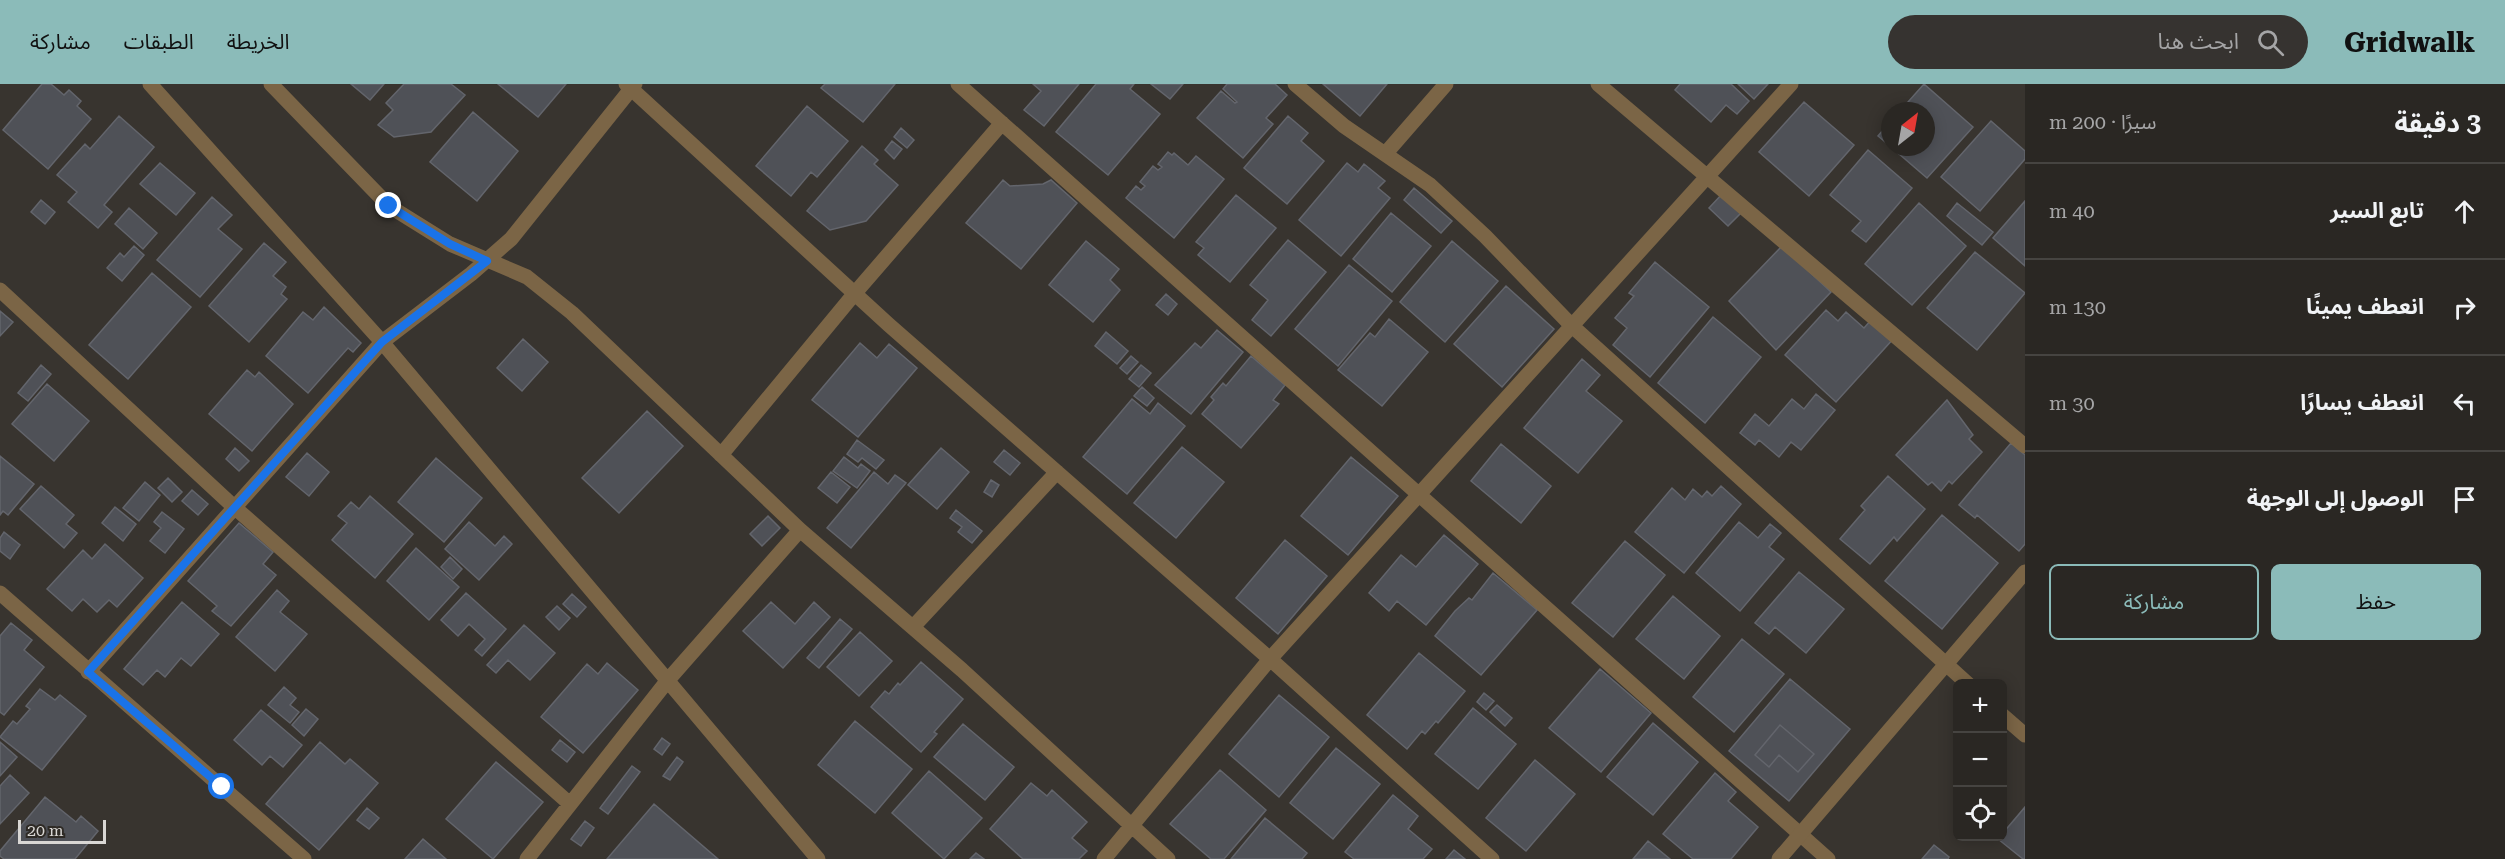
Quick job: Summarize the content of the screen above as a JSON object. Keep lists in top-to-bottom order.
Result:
{
  "scale_bar": "20 m",
  "north": "top right",
  "page": {
    "header": "Gridwalk",
    "search": "ابحث هنا",
    "nav": ["الخريطة", "الطبقات", "مشاركة"],
    "heading": ["3 دقيقة", "سيرًا · 200 m"],
    "list": [
      ["تابع السير", "40 m"],
      ["انعطف يمينًا", "130 m"],
      ["انعطف يسارًا", "30 m"],
      "الوصول إلى الوجهة"
    ],
    "buttons": ["حفظ", "مشاركة"],
    "map_buttons": ["+", "−"],
    "scale": "20 m"
  }
}
